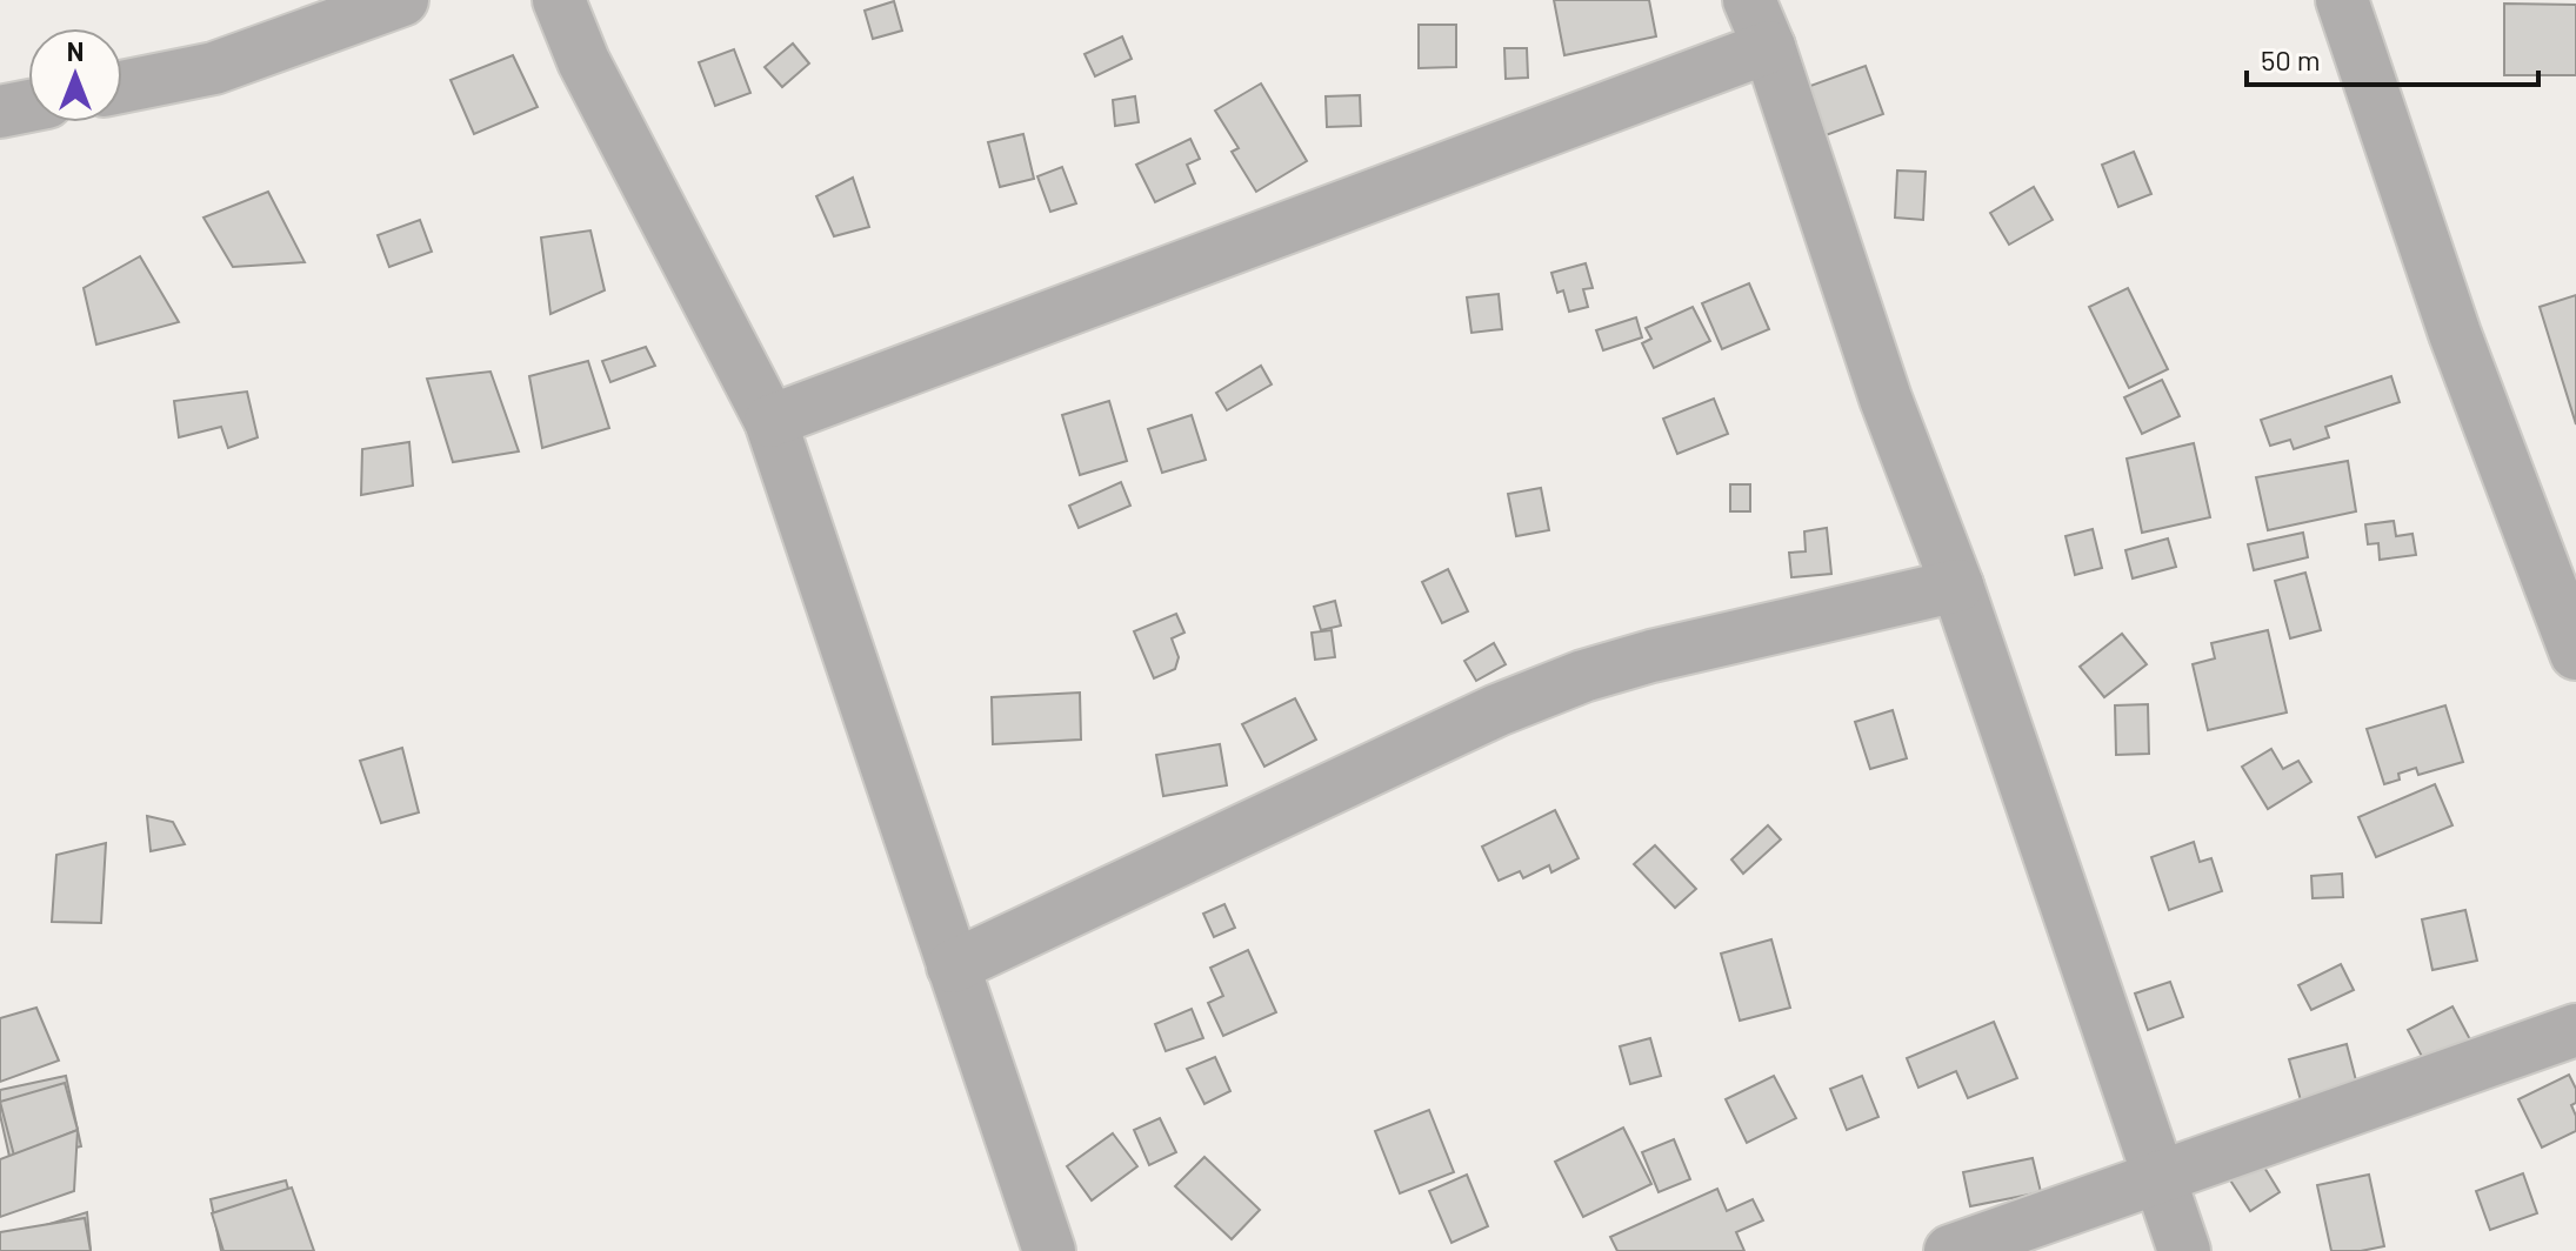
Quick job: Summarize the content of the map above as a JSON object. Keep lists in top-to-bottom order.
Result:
{
  "scale_bar": "50 m",
  "north": "top"
}
